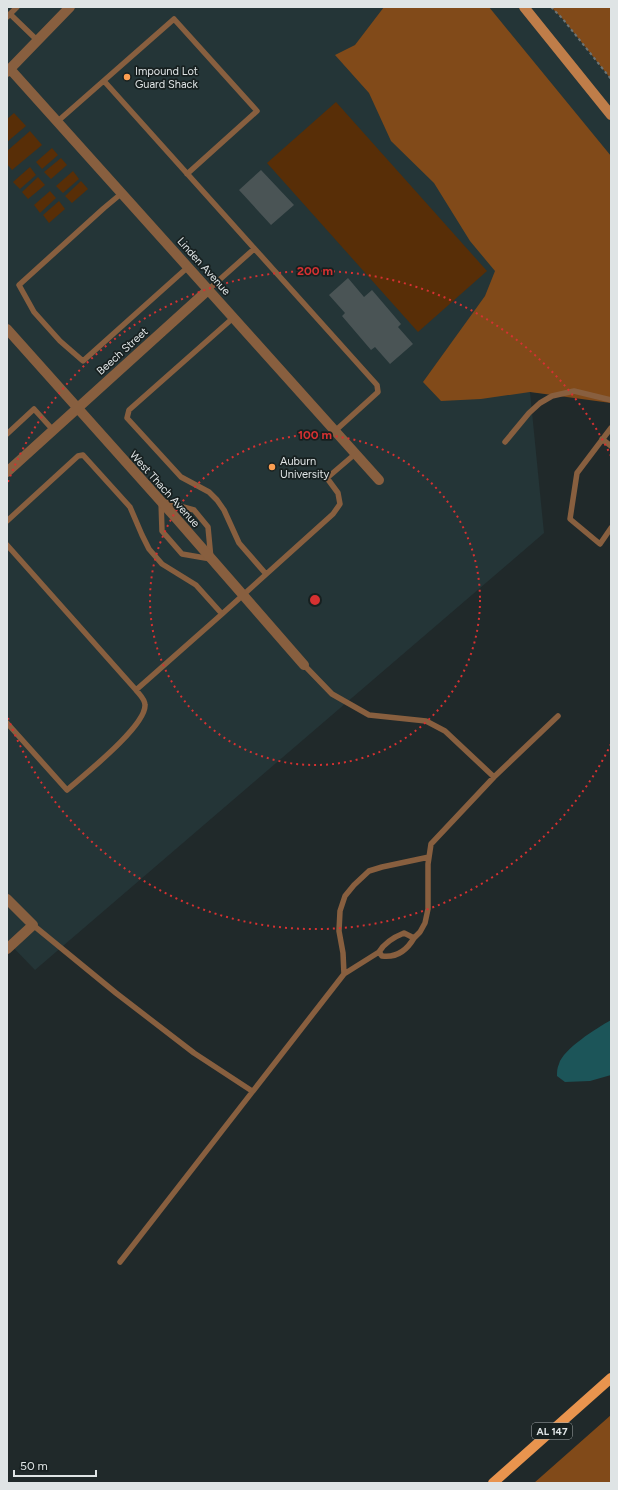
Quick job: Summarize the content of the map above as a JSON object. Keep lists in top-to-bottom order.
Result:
{
  "streets": {
    "main road": ["AL 147"],
    "street": ["Linden Avenue", "Beech Street", "West Thach Avenue"]
  },
  "crossings": [
    ["Linden Avenue", "Beech Street"],
    ["Beech Street", "West Thach Avenue"]
  ],
  "places": ["Impound Lot Guard Shack", "Auburn University"],
  "scale_bar": "50 m",
  "rings": ["200 m", "100 m"]
}
